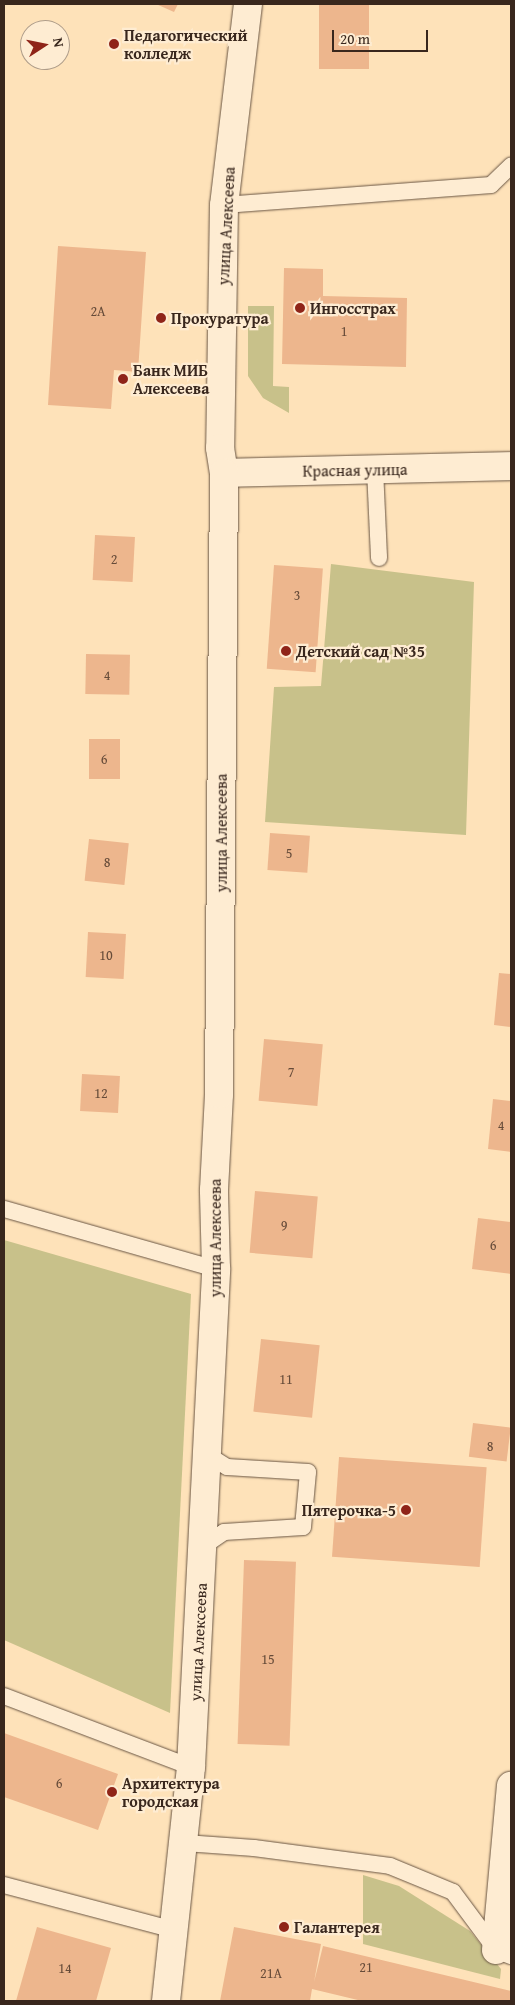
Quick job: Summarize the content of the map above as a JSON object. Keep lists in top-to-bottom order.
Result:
{
  "streets": {
    "street": ["улица Алексеева", "Красная улица"]
  },
  "crossings": [
    ["улица Алексеева", "Красная улица"]
  ],
  "places": [
    "Педагогический колледж",
    "Ингосстрах",
    "Прокуратура",
    "Банк МИБ Алексеева",
    "Детский сад №35",
    "Пятерочка-5",
    "Архитектура городская",
    "Галантерея"
  ],
  "house_numbers": [
    "2А",
    "1",
    "2",
    "3",
    "4",
    "6",
    "5",
    "8",
    "10",
    "7",
    "12",
    "4",
    "9",
    "6",
    "11",
    "8",
    "15",
    "6",
    "21",
    "14",
    "21А"
  ],
  "scale_bar": "20 m",
  "north": "right"
}
